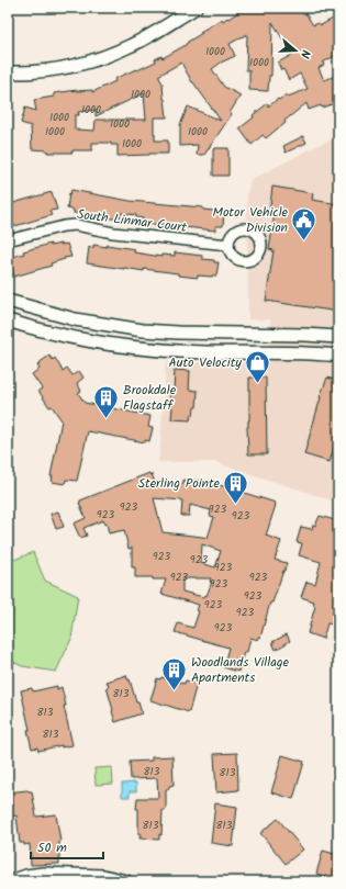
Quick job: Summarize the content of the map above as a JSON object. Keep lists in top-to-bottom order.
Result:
{
  "streets": {
    "street": ["South Linmar Court"]
  },
  "places": {
    "public building": ["Motor Vehicle Division"],
    "shop": ["Auto Velocity"],
    "building": ["Brookdale Flagstaff", "Sterling Pointe", "Woodlands Village Apartments"]
  },
  "house_numbers": [
    "1000",
    "1000",
    "1000",
    "1000",
    "1000",
    "1000",
    "1000",
    "1000",
    "1000",
    "923",
    "923",
    "923",
    "923",
    "923",
    "923",
    "923",
    "923",
    "923",
    "923",
    "923",
    "923",
    "923",
    "923",
    "813",
    "813",
    "813",
    "813",
    "813",
    "813",
    "813"
  ],
  "scale_bar": "50 m",
  "north": "right"
}
